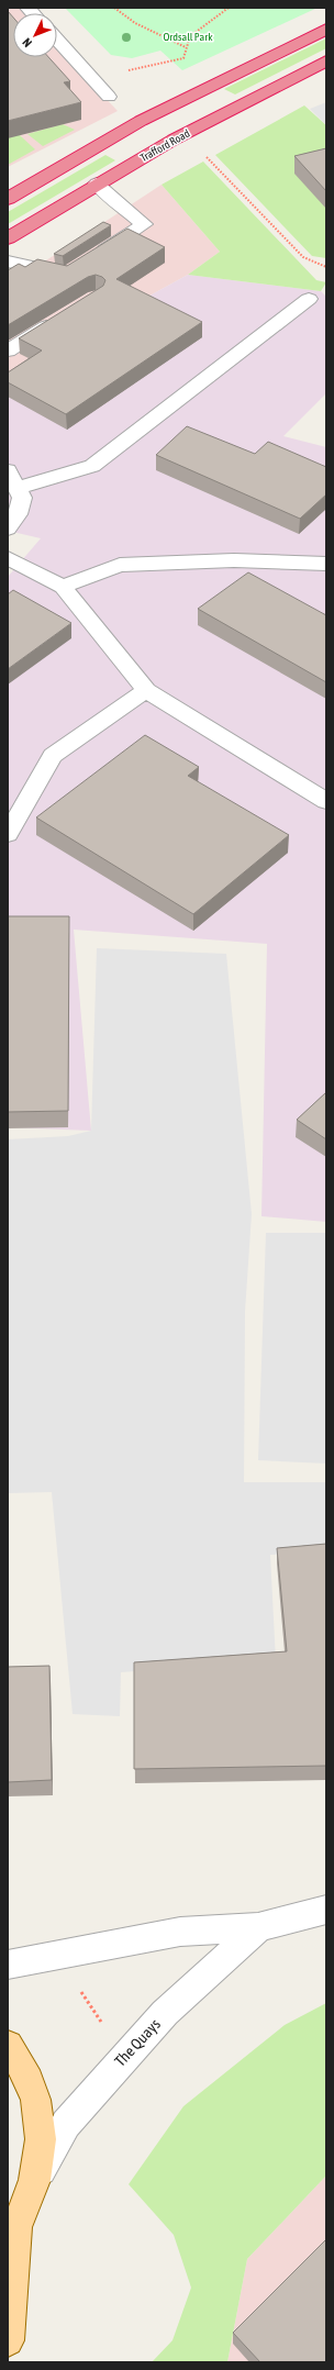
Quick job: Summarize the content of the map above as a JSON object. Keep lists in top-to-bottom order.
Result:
{
  "streets": {
    "highway": ["Trafford Road"],
    "street": ["The Quays"]
  },
  "parks": ["Ordsall Park"],
  "north": "bottom left"
}
